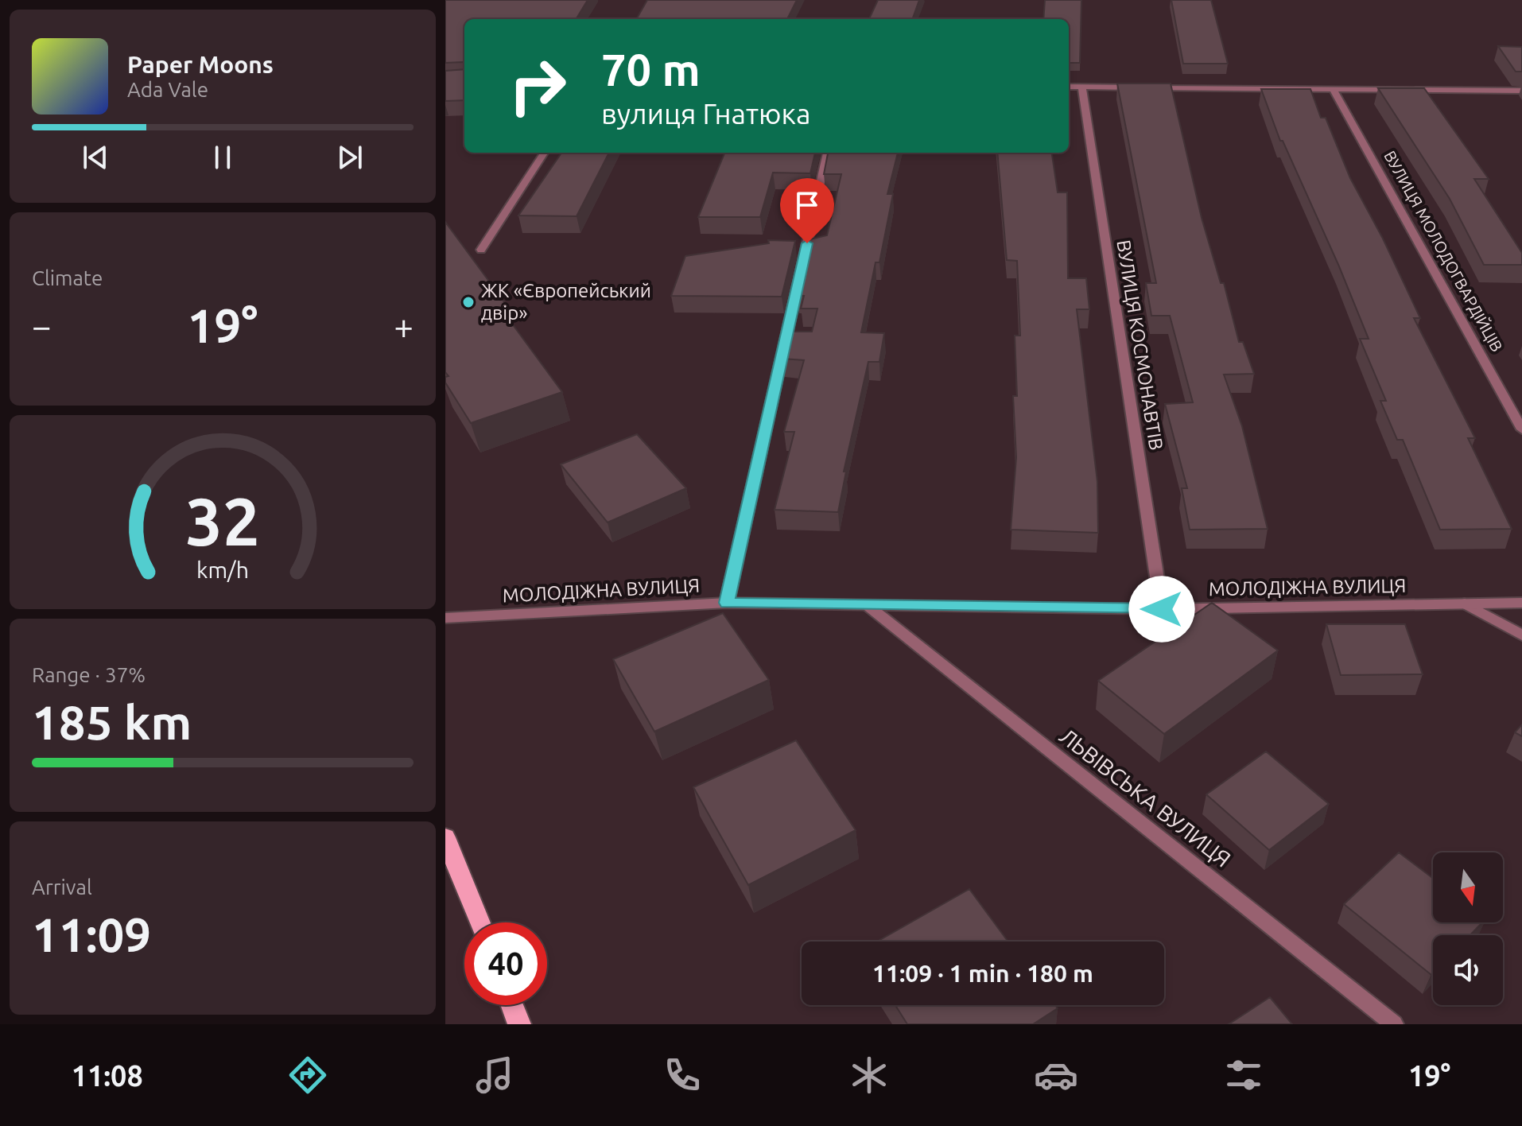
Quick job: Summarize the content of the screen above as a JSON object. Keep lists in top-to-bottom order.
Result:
{
  "streets": {
    "street": [
      "ВУЛИЦЯ МОЛОДОГВАРДІЙЦІВ",
      "ВУЛИЦЯ КОСМОНАВТІВ",
      "МОЛОДІЖНА ВУЛИЦЯ",
      "ЛЬВІВСЬКА ВУЛИЦЯ"
    ]
  },
  "crossings": [
    ["ВУЛИЦЯ КОСМОНАВТІВ", "МОЛОДІЖНА ВУЛИЦЯ"],
    ["МОЛОДІЖНА ВУЛИЦЯ", "ЛЬВІВСЬКА ВУЛИЦЯ"]
  ],
  "places": ["ЖК «Європейський двір»"],
  "north": "bottom",
  "page": {
    "turn": ["70 m", "вулиця Гнатюка"],
    "song": ["Paper Moons", "Ada Vale"],
    "tile": [
      "Climate",
      ["Range · 37%", "185 km"],
      ["Arrival", "11:09"]
    ],
    "heat": ["−", "19°", "+"],
    "limit": "40",
    "trip": "11:09 · 1 min · 180 m",
    "tabs": ["11:08", "19°"],
    "gauge": ["32", "km/h"]
  }
}
